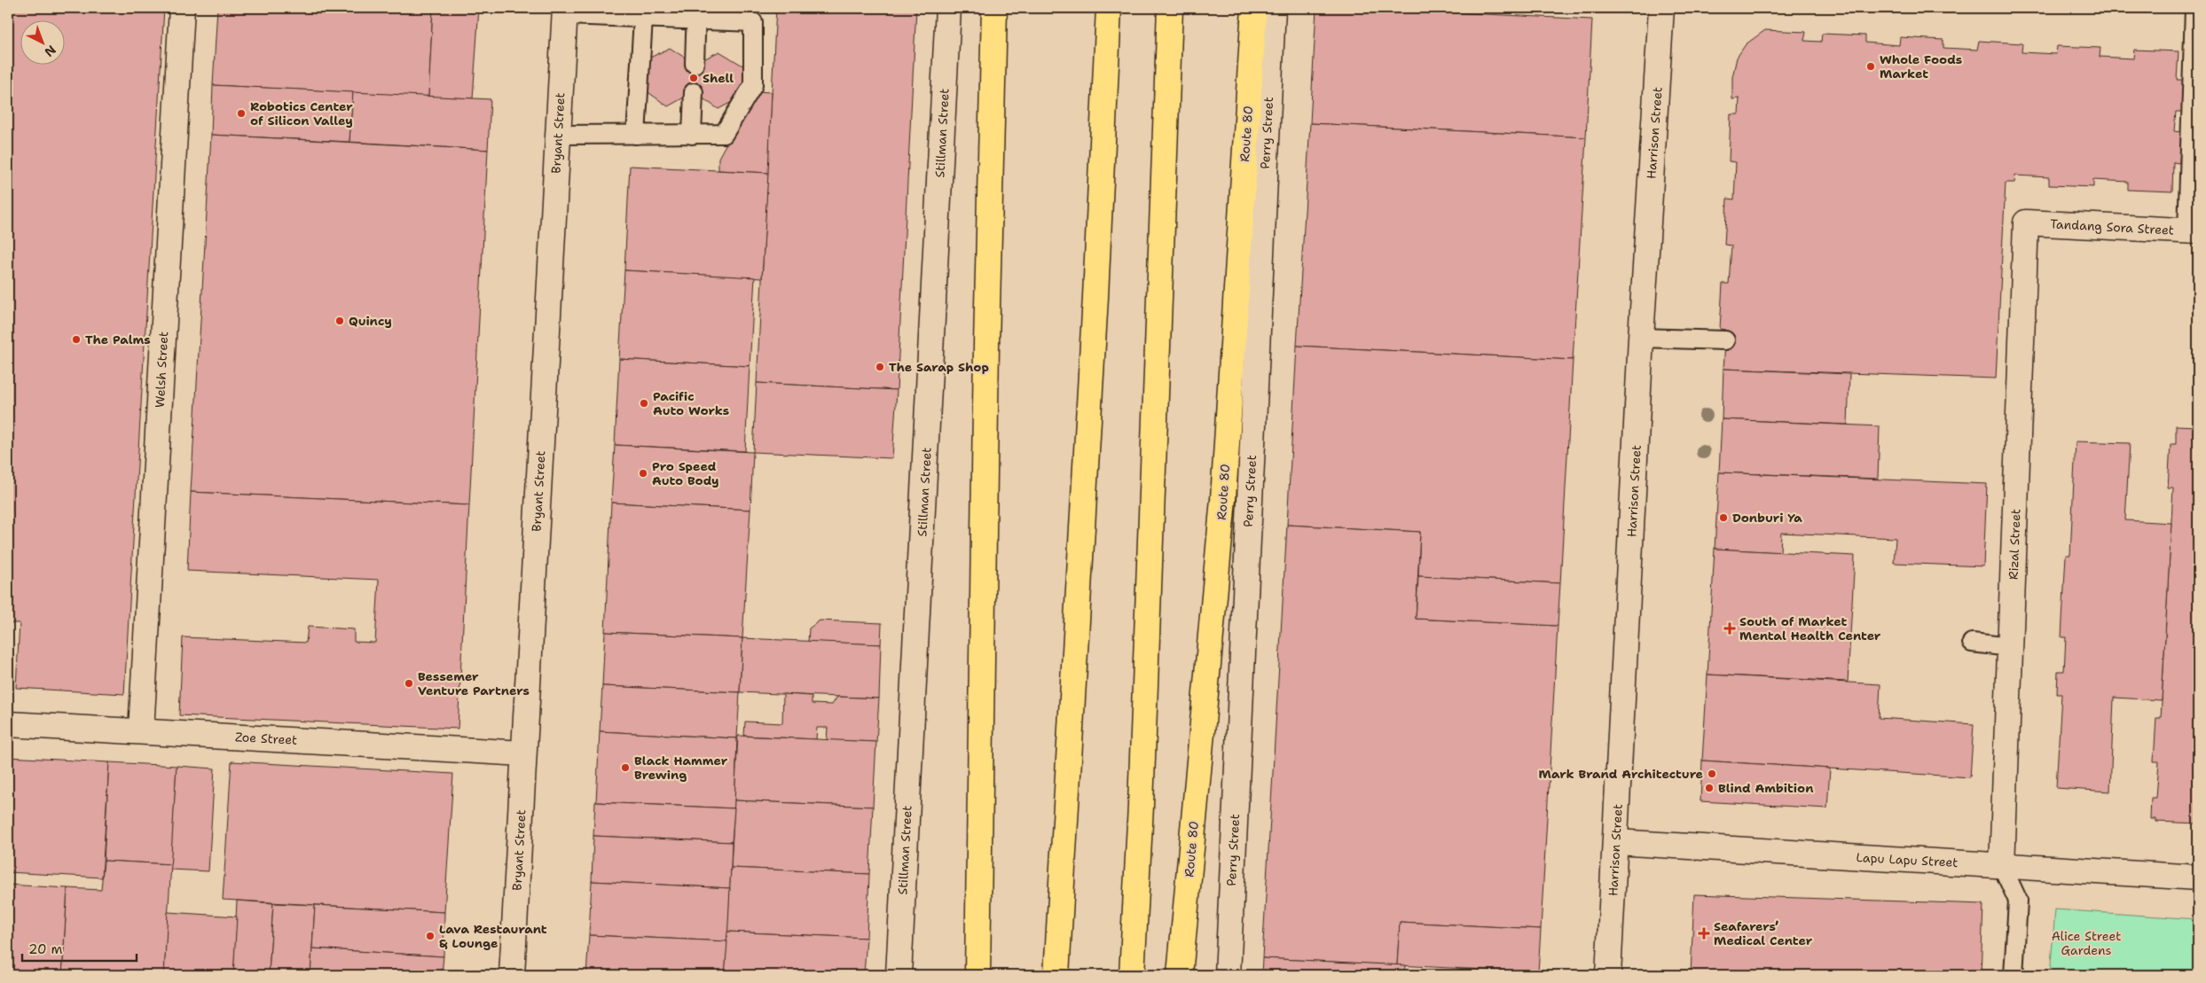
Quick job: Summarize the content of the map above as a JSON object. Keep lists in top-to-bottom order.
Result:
{
  "streets": {
    "highway": ["Route 80"],
    "street": [
      "Bryant Street",
      "Stillman Street",
      "Perry Street",
      "Harrison Street",
      "Tandang Sora Street",
      "Welsh Street",
      "Rizal Street",
      "Zoe Street",
      "Lapu Lapu Street"
    ]
  },
  "crossings": [
    ["Bryant Street", "Zoe Street"],
    ["Harrison Street", "Lapu Lapu Street"],
    ["Tandang Sora Street", "Rizal Street"],
    ["Welsh Street", "Zoe Street"],
    ["Rizal Street", "Lapu Lapu Street"]
  ],
  "parks": ["Alice Street Gardens"],
  "places": {
    "other": [
      "Whole Foods Market",
      "Shell",
      "Robotics Center of Silicon Valley",
      "Quincy",
      "The Palms",
      "The Sarap Shop",
      "Pacific Auto Works",
      "Pro Speed Auto Body",
      "Donburi Ya",
      "Bessemer Venture Partners",
      "Black Hammer Brewing",
      "Mark Brand Architecture",
      "Blind Ambition",
      "Lava Restaurant & Lounge"
    ],
    "health": ["South of Market Mental Health Center", "Seafarers’ Medical Center"]
  },
  "scale_bar": "20 m",
  "north": "bottom right"
}
